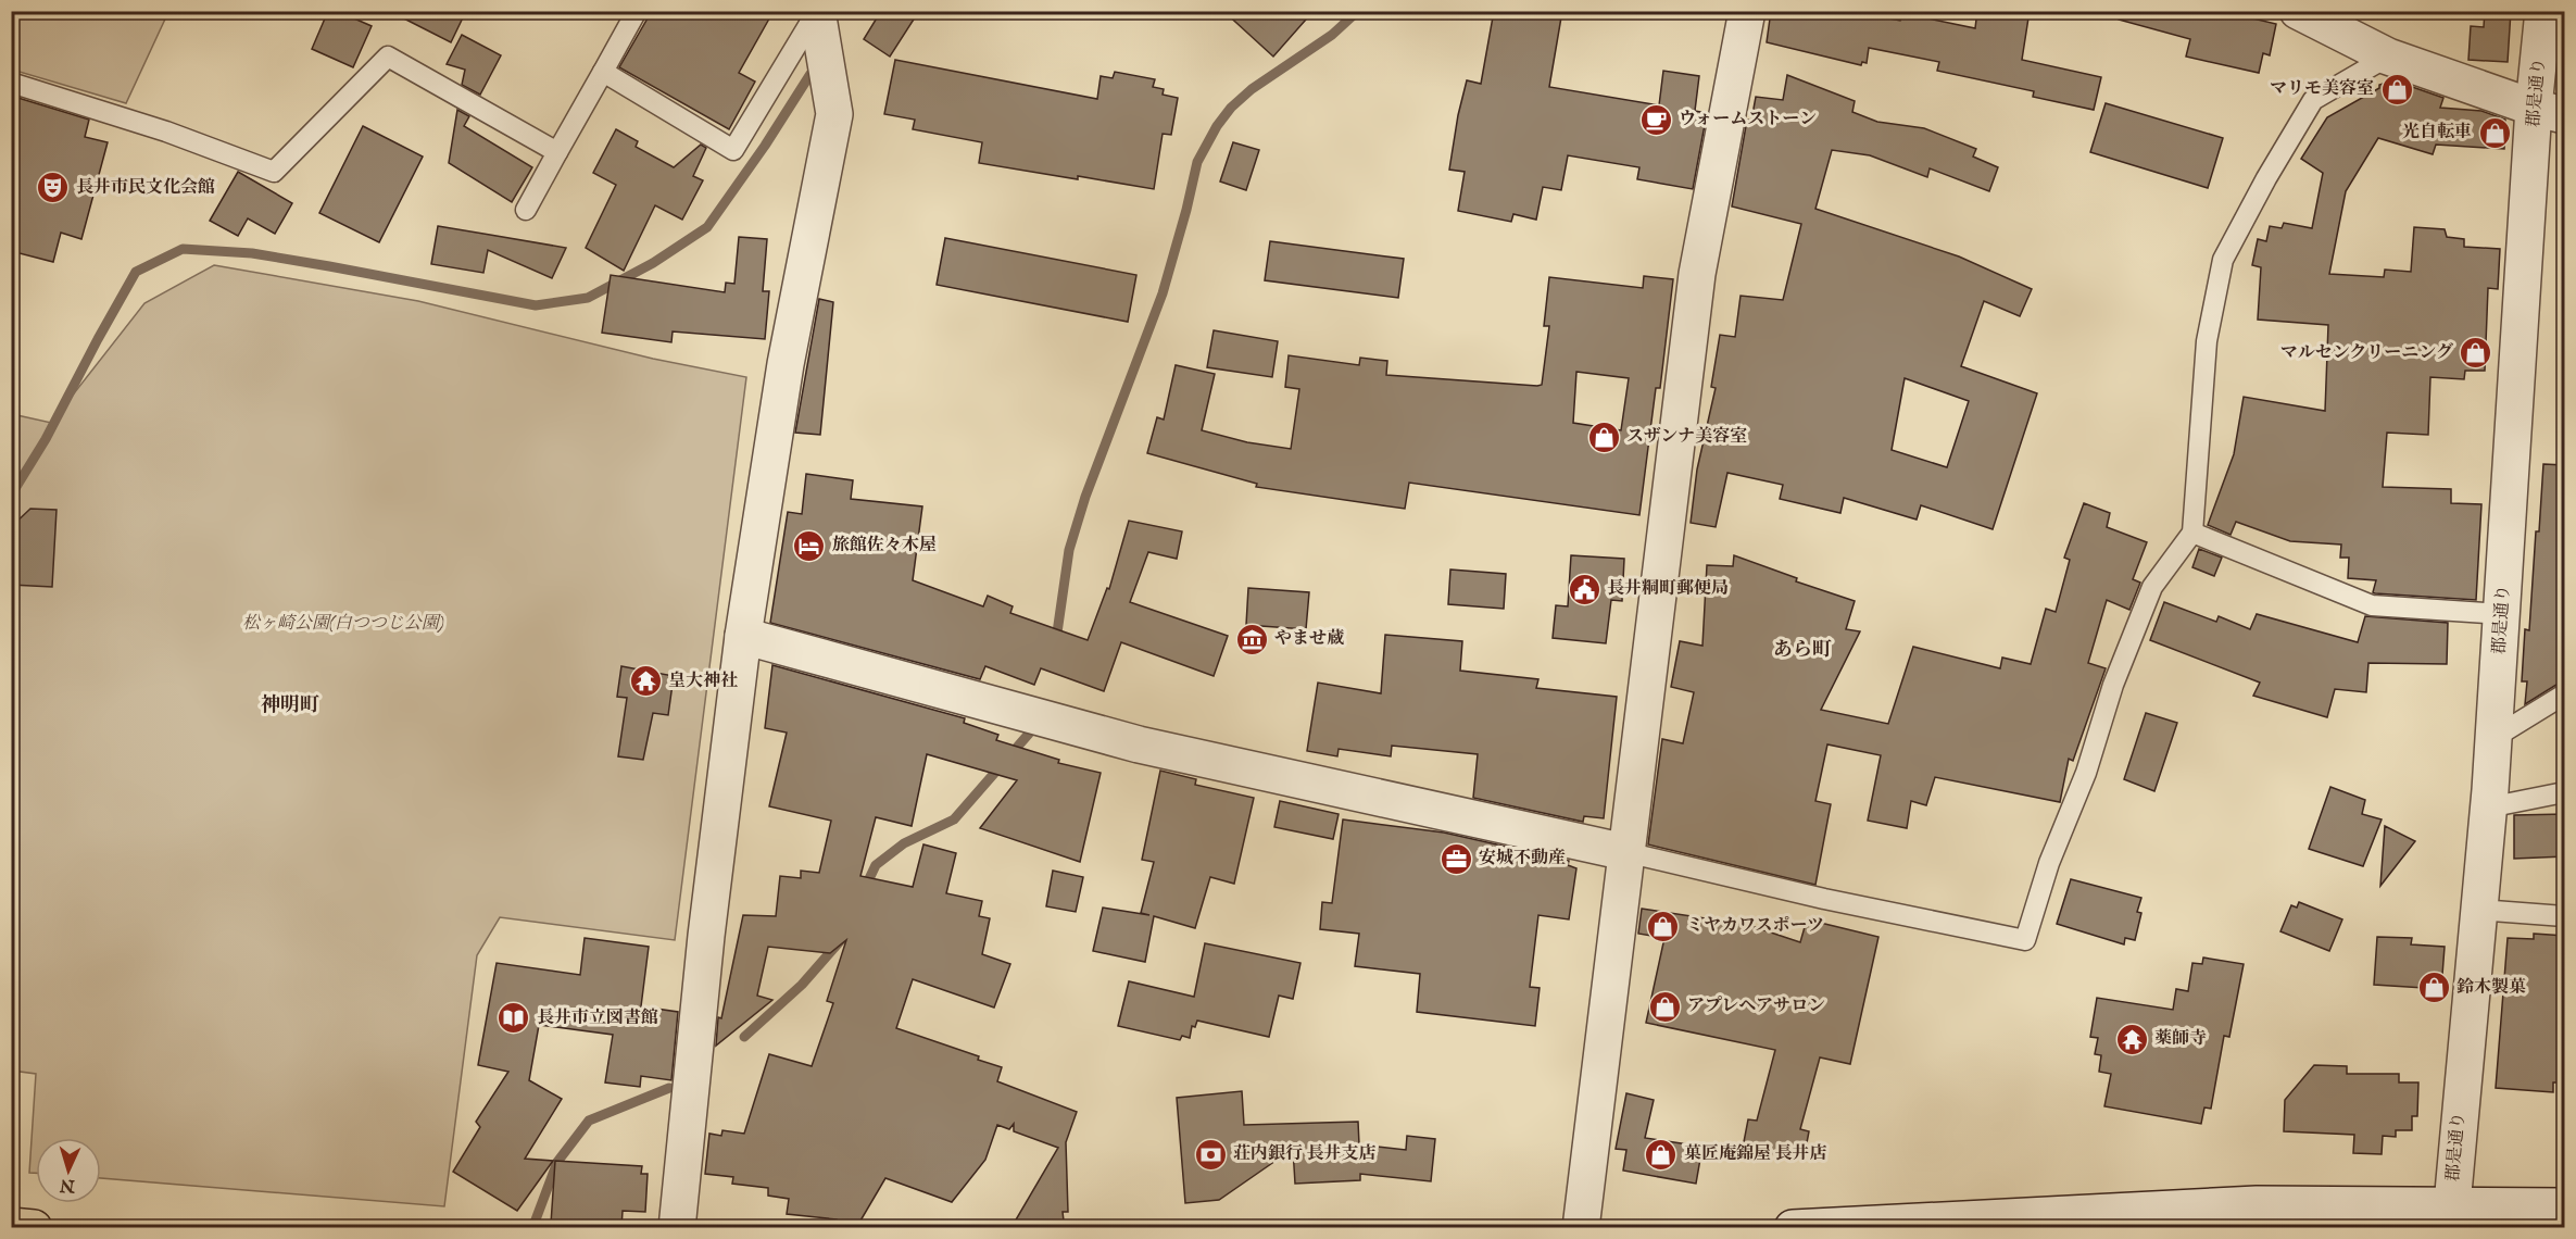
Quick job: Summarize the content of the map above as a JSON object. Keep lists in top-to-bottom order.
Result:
{
  "streets": {
    "street": ["郡是通り"]
  },
  "districts": ["あら町", "神明町"],
  "parks": ["松ヶ崎公園(白つつじ公園)"],
  "places": {
    "shop": [
      "マリモ美容室",
      "光自転車",
      "マルセンクリーニング",
      "スザンナ美容室",
      "ミヤカワスポーツ",
      "鈴木製菓",
      "アプレヘアサロン",
      "菓匠庵錦屋 長井店"
    ],
    "cafe": ["ウォームストーン"],
    "theatre": ["長井市民文化会館"],
    "hotel": ["旅館佐々木屋"],
    "public building": ["長井粡町郵便局"],
    "museum": ["やませ蔵"],
    "temple": ["皇大神社", "薬師寺"],
    "office": ["安城不動産"],
    "library": ["長井市立図書館"],
    "bank": ["荘内銀行 長井支店"]
  },
  "north": "bottom"
}
